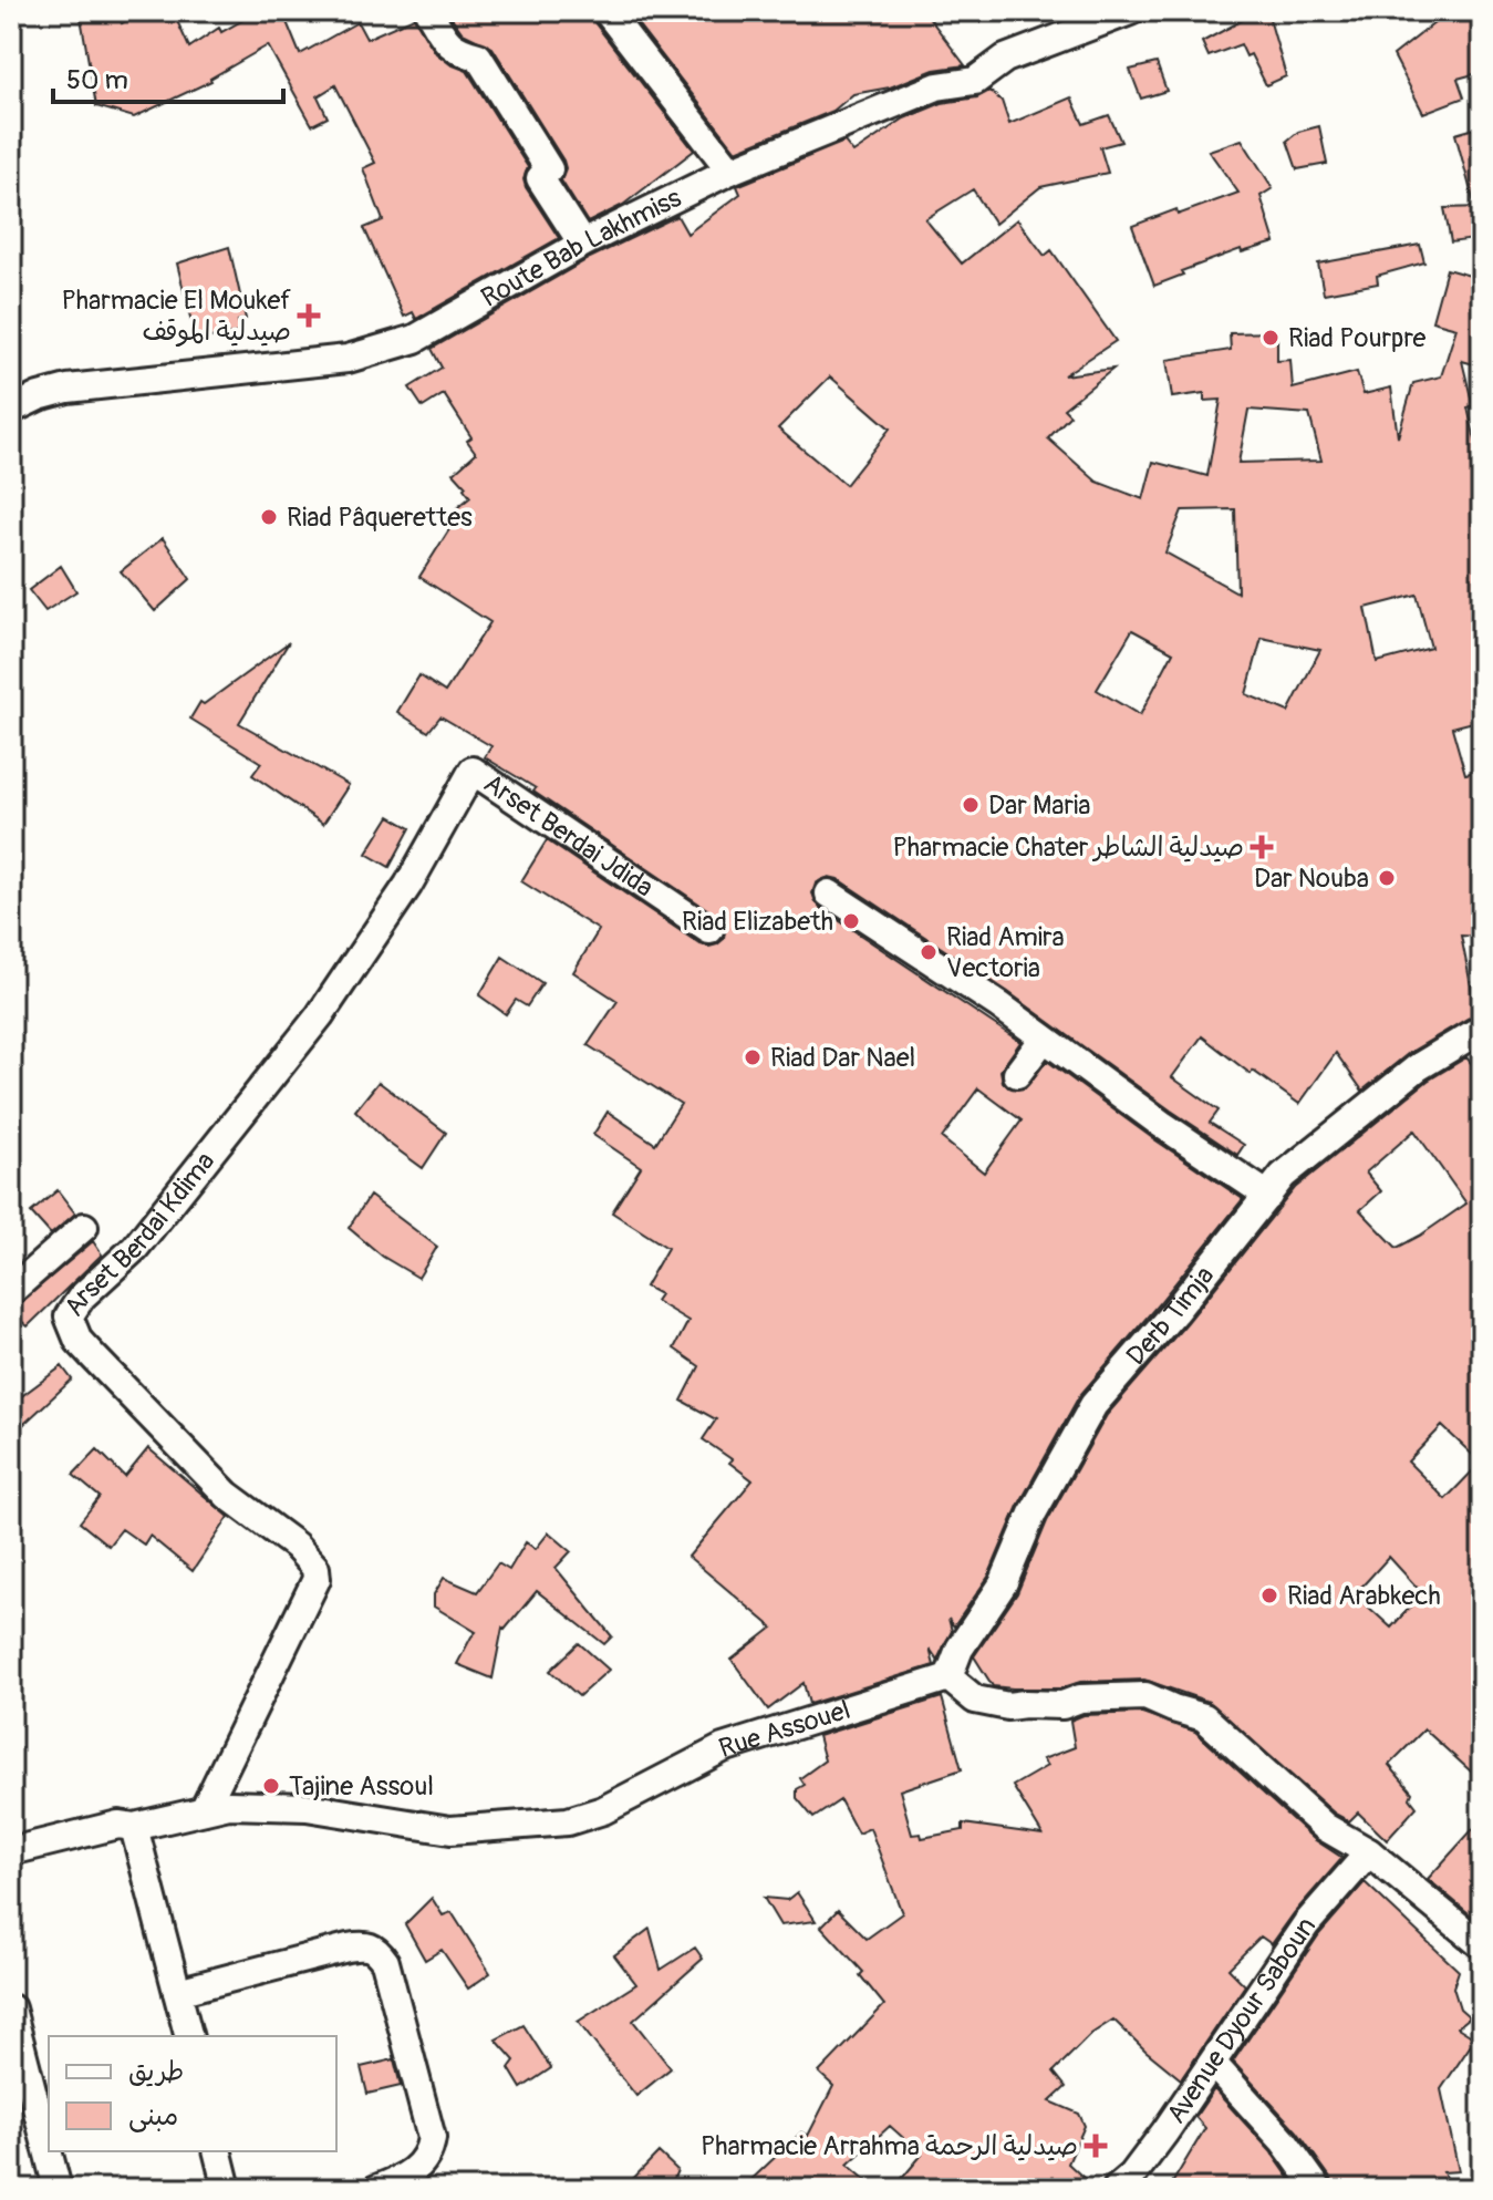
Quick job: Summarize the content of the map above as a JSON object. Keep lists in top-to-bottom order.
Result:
{
  "streets": {
    "street": [
      "Route Bab Lakhmiss",
      "Arset Berdai Jdida",
      "Arset Berdai Kdima",
      "Derb Timja",
      "Rue Assouel",
      "Avenue Dyour Saboun"
    ]
  },
  "crossings": [
    ["Arset Berdai Jdida", "Arset Berdai Kdima"],
    ["Arset Berdai Kdima", "Rue Assouel"],
    ["Derb Timja", "Rue Assouel"]
  ],
  "places": {
    "health": ["Pharmacie El Moukef صيدلية الموقف", "Pharmacie Chater صيدلية الشاطر", "Pharmacie Arrahma صيدلية الرحمة"],
    "other": [
      "Riad Pourpre",
      "Riad Pâquerettes",
      "Dar Maria",
      "Dar Nouba",
      "Riad Elizabeth",
      "Riad Amira Vectoria",
      "Riad Dar Nael",
      "Riad Arabkech",
      "Tajine Assoul"
    ]
  },
  "legend": ["طريق", "مبنى"],
  "scale_bar": "50 m"
}
